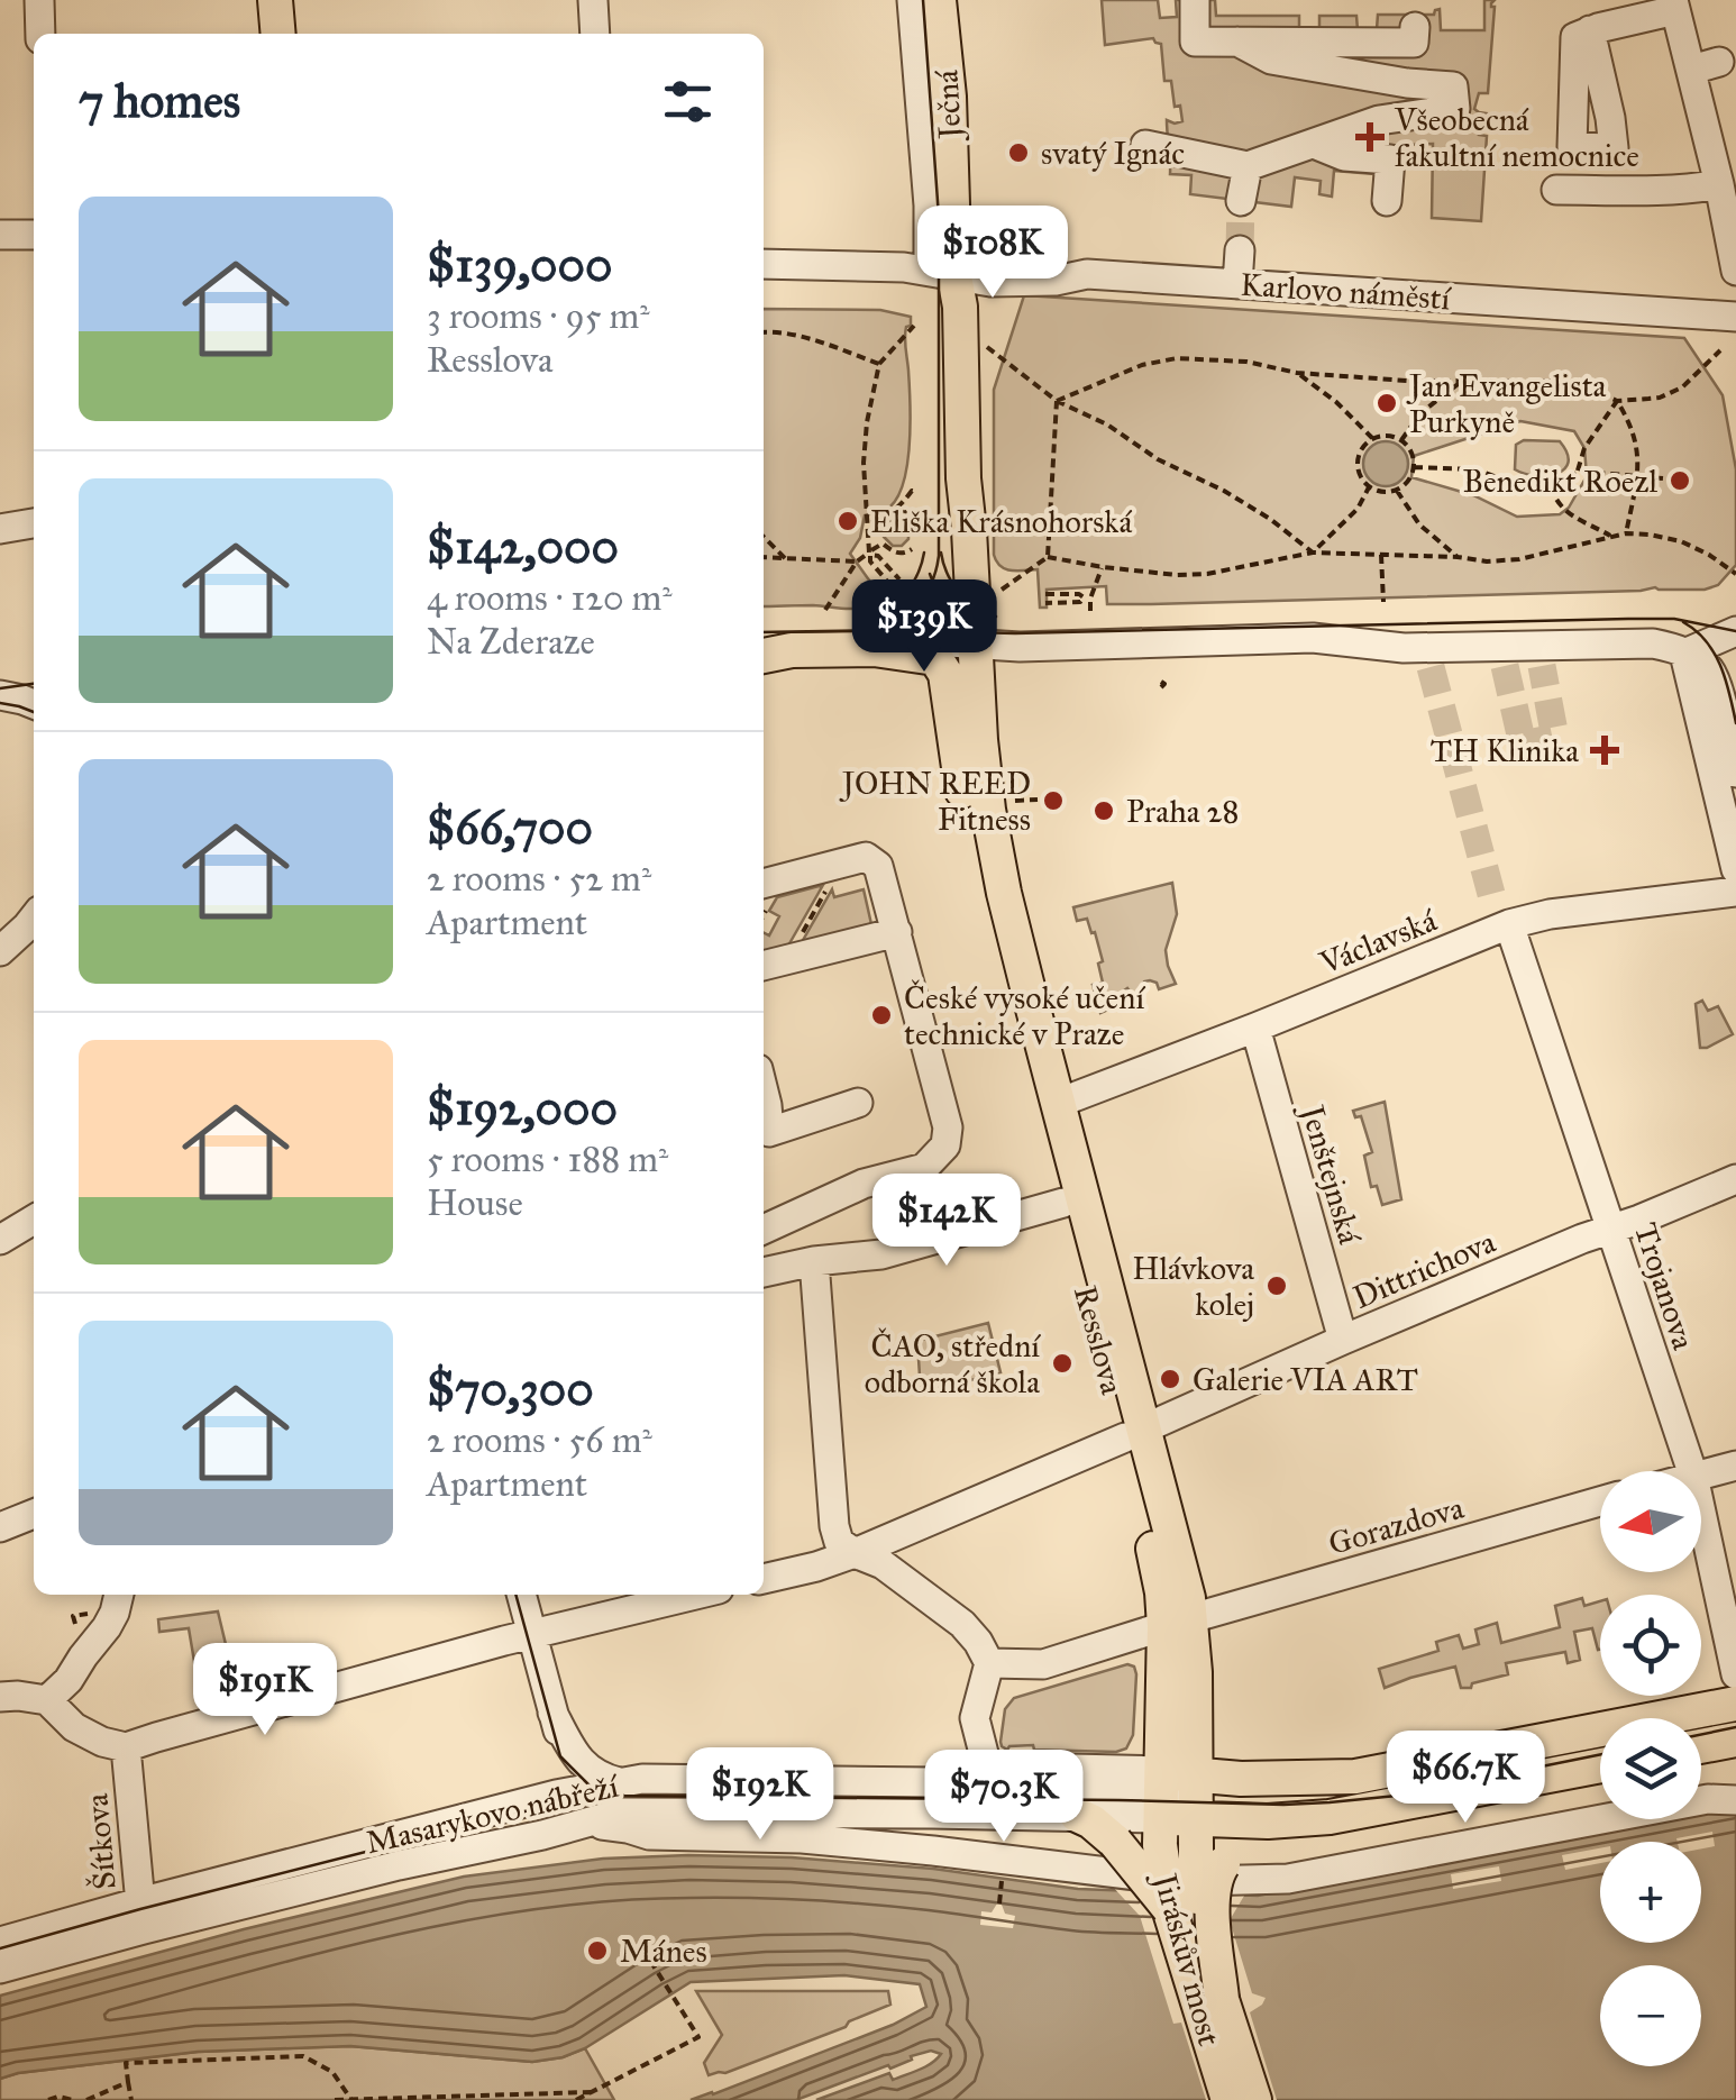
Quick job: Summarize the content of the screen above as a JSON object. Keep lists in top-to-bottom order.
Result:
{
  "streets": {
    "main road": [
      "Ječná",
      "Resslova",
      "Masarykovo nábřeží",
      "Jiráskův most"
    ],
    "street": [
      "Karlovo náměstí",
      "Václavská",
      "Jenštejnská",
      "Dittrichova",
      "Trojanova",
      "Gorazdova",
      "Šítkova"
    ]
  },
  "crossings": [
    ["Ječná", "Karlovo náměstí"],
    ["Václavská", "Jenštejnská"],
    ["Václavská", "Trojanova"],
    ["Václavská", "Resslova"],
    ["Jenštejnská", "Dittrichova"],
    ["Dittrichova", "Trojanova"],
    ["Dittrichova", "Resslova"],
    ["Resslova", "Gorazdova"],
    ["Resslova", "Jiráskův most"],
    ["Gorazdova", "Jiráskův most"],
    ["Masarykovo nábřeží", "Šítkova"],
    ["Masarykovo nábřeží", "Jiráskův most"]
  ],
  "places": {
    "health": ["Všeobecná fakultní nemocnice", "TH Klinika"],
    "other": [
      "svatý Ignác",
      "Jan Evangelista Purkyně",
      "Benedikt Roezl",
      "Eliška Krásnohorská",
      "JOHN REED Fitness",
      "Praha 28",
      "České vysoké učení technické v Praze",
      "Hlávkova kolej",
      "ČAO, střední odborná škola",
      "Galerie VIA ART",
      "Mánes"
    ]
  },
  "north": "left",
  "page": {
    "heading": "7 homes",
    "list": [
      {
        "name": "$139,000",
        "note": "3 rooms · 95 m² · Resslova"
      },
      {
        "name": "$142,000",
        "note": "4 rooms · 120 m² · Na Zderaze"
      },
      {
        "name": "$66,700",
        "note": "2 rooms · 52 m² · Apartment"
      },
      {
        "name": "$192,000",
        "note": "5 rooms · 188 m² · House"
      },
      {
        "name": "$70,300",
        "note": "2 rooms · 56 m² · Apartment"
      }
    ],
    "price": [
      "$108K",
      "$139K",
      "$142K",
      "$191K",
      "$66.7K",
      "$192K",
      "$70.3K"
    ],
    "map_buttons": ["+", "−"]
  }
}
